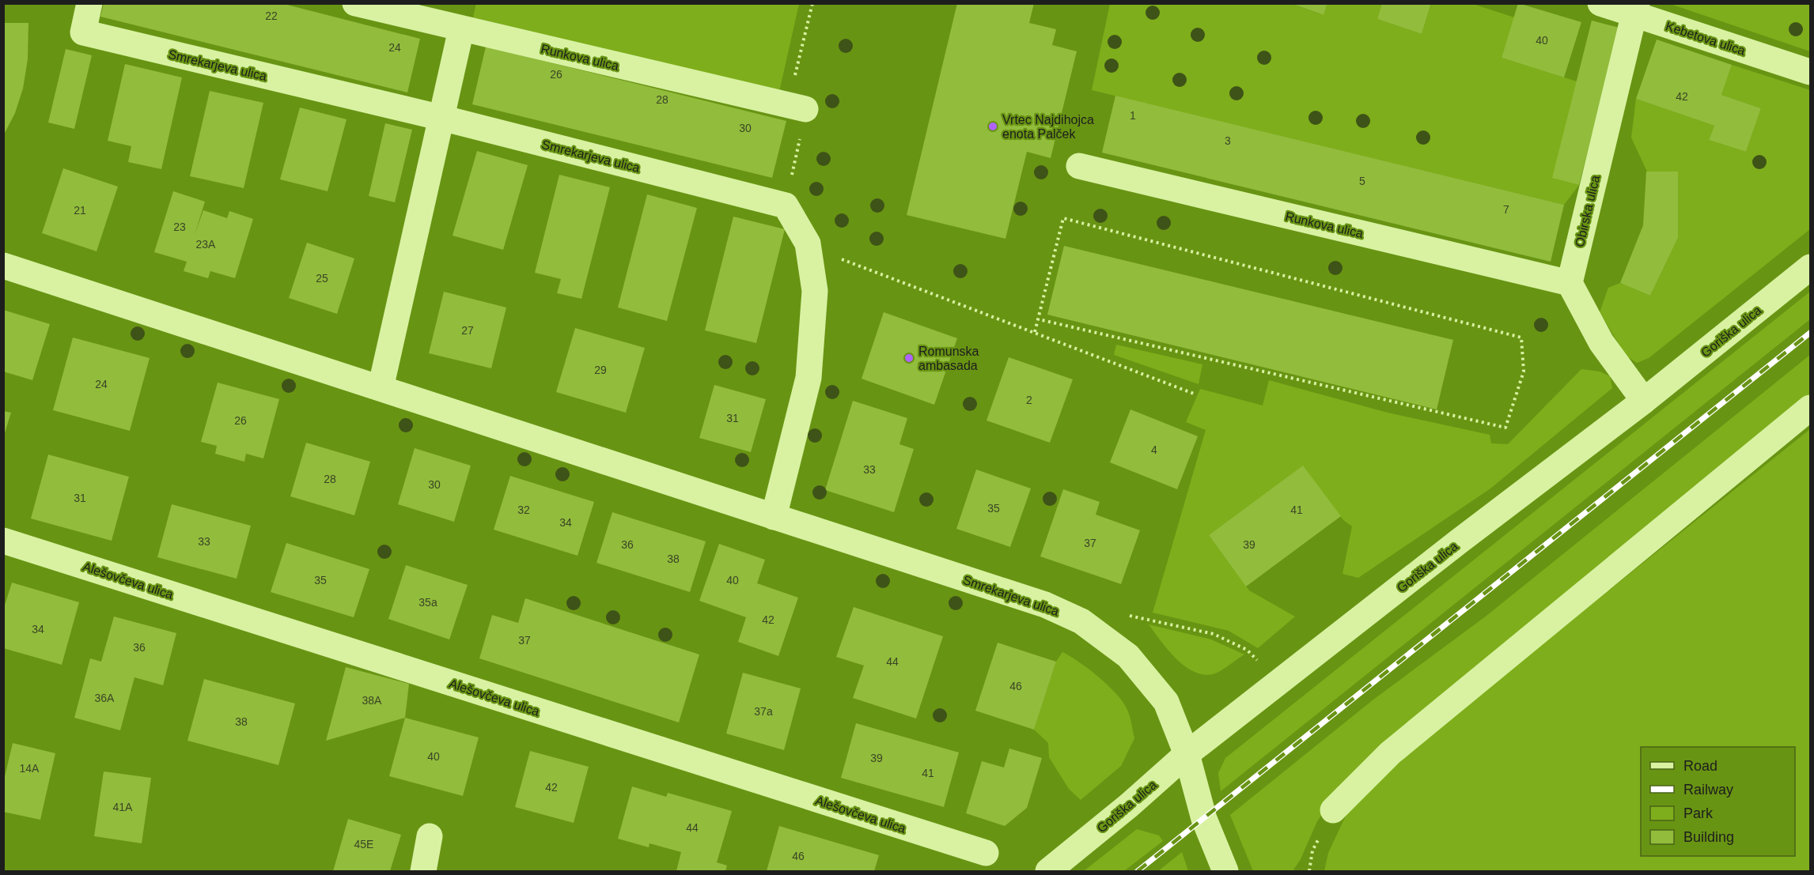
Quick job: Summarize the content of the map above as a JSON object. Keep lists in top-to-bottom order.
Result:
{
  "streets": {
    "street": [
      "Kebetova ulica",
      "Runkova ulica",
      "Smrekarjeva ulica",
      "Obirska ulica",
      "Goriška ulica",
      "Alešovčeva ulica"
    ]
  },
  "crossings": [
    ["Kebetova ulica", "Obirska ulica"],
    ["Runkova ulica", "Obirska ulica"],
    ["Smrekarjeva ulica", "Goriška ulica"]
  ],
  "places": ["Vrtec Najdihojca enota Palček", "Romunska ambasada"],
  "house_numbers": [
    "22",
    "40",
    "24",
    "26",
    "42",
    "28",
    "1",
    "30",
    "3",
    "5",
    "7",
    "21",
    "23",
    "23A",
    "25",
    "27",
    "29",
    "24",
    "2",
    "31",
    "26",
    "4",
    "33",
    "28",
    "30",
    "31",
    "35",
    "32",
    "41",
    "34",
    "33",
    "37",
    "36",
    "39",
    "38",
    "35",
    "40",
    "35a",
    "42",
    "34",
    "37",
    "36",
    "44",
    "46",
    "36A",
    "38A",
    "37a",
    "38",
    "40",
    "39",
    "14A",
    "41",
    "42",
    "41A",
    "44",
    "45E",
    "46"
  ],
  "legend": [
    "Road",
    "Railway",
    "Park",
    "Building"
  ]
}
